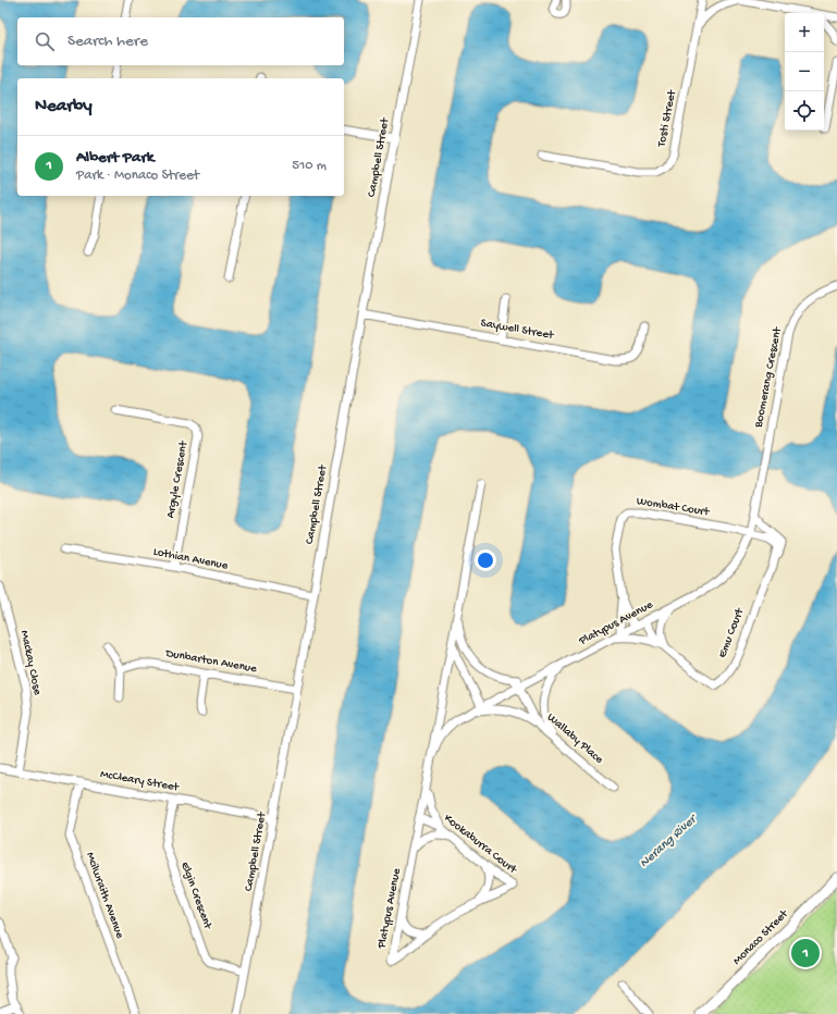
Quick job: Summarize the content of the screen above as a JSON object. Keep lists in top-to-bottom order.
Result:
{
  "streets": {
    "street": [
      "Tosti Street",
      "Campbell Street",
      "Saywell Street",
      "Boomerang Crescent",
      "Argyle Crescent",
      "Wombat Court",
      "Lothian Avenue",
      "Platypus Avenue",
      "Emu Court",
      "Dunbarton Avenue",
      "Mackay Close",
      "Wallaby Place",
      "McCleary Street",
      "Kookaburra Court",
      "Mcilwraith Avenue",
      "Elgin Crescent",
      "Monaco Street"
    ]
  },
  "crossings": [
    ["Campbell Street", "Saywell Street"],
    ["Campbell Street", "Lothian Avenue"],
    ["Campbell Street", "Dunbarton Avenue"],
    ["Campbell Street", "McCleary Street"],
    ["Campbell Street", "Elgin Crescent"],
    ["Boomerang Crescent", "Platypus Avenue"],
    ["Argyle Crescent", "Lothian Avenue"],
    ["Wombat Court", "Platypus Avenue"],
    ["Wombat Court", "Emu Court"],
    ["Platypus Avenue", "Emu Court"],
    ["Platypus Avenue", "Wallaby Place"],
    ["Platypus Avenue", "Kookaburra Court"],
    ["Mackay Close", "McCleary Street"],
    ["McCleary Street", "Mcilwraith Avenue"],
    ["McCleary Street", "Elgin Crescent"]
  ],
  "water": ["Nerang River"],
  "page": {
    "map_buttons": ["+", "−"],
    "search": "Search here",
    "heading": "Nearby",
    "list": [
      {
        "mark": "1",
        "name": "Albert Park",
        "note": "Park · Monaco Street",
        "value": "510 m"
      }
    ],
    "pins": "1"
  }
}
